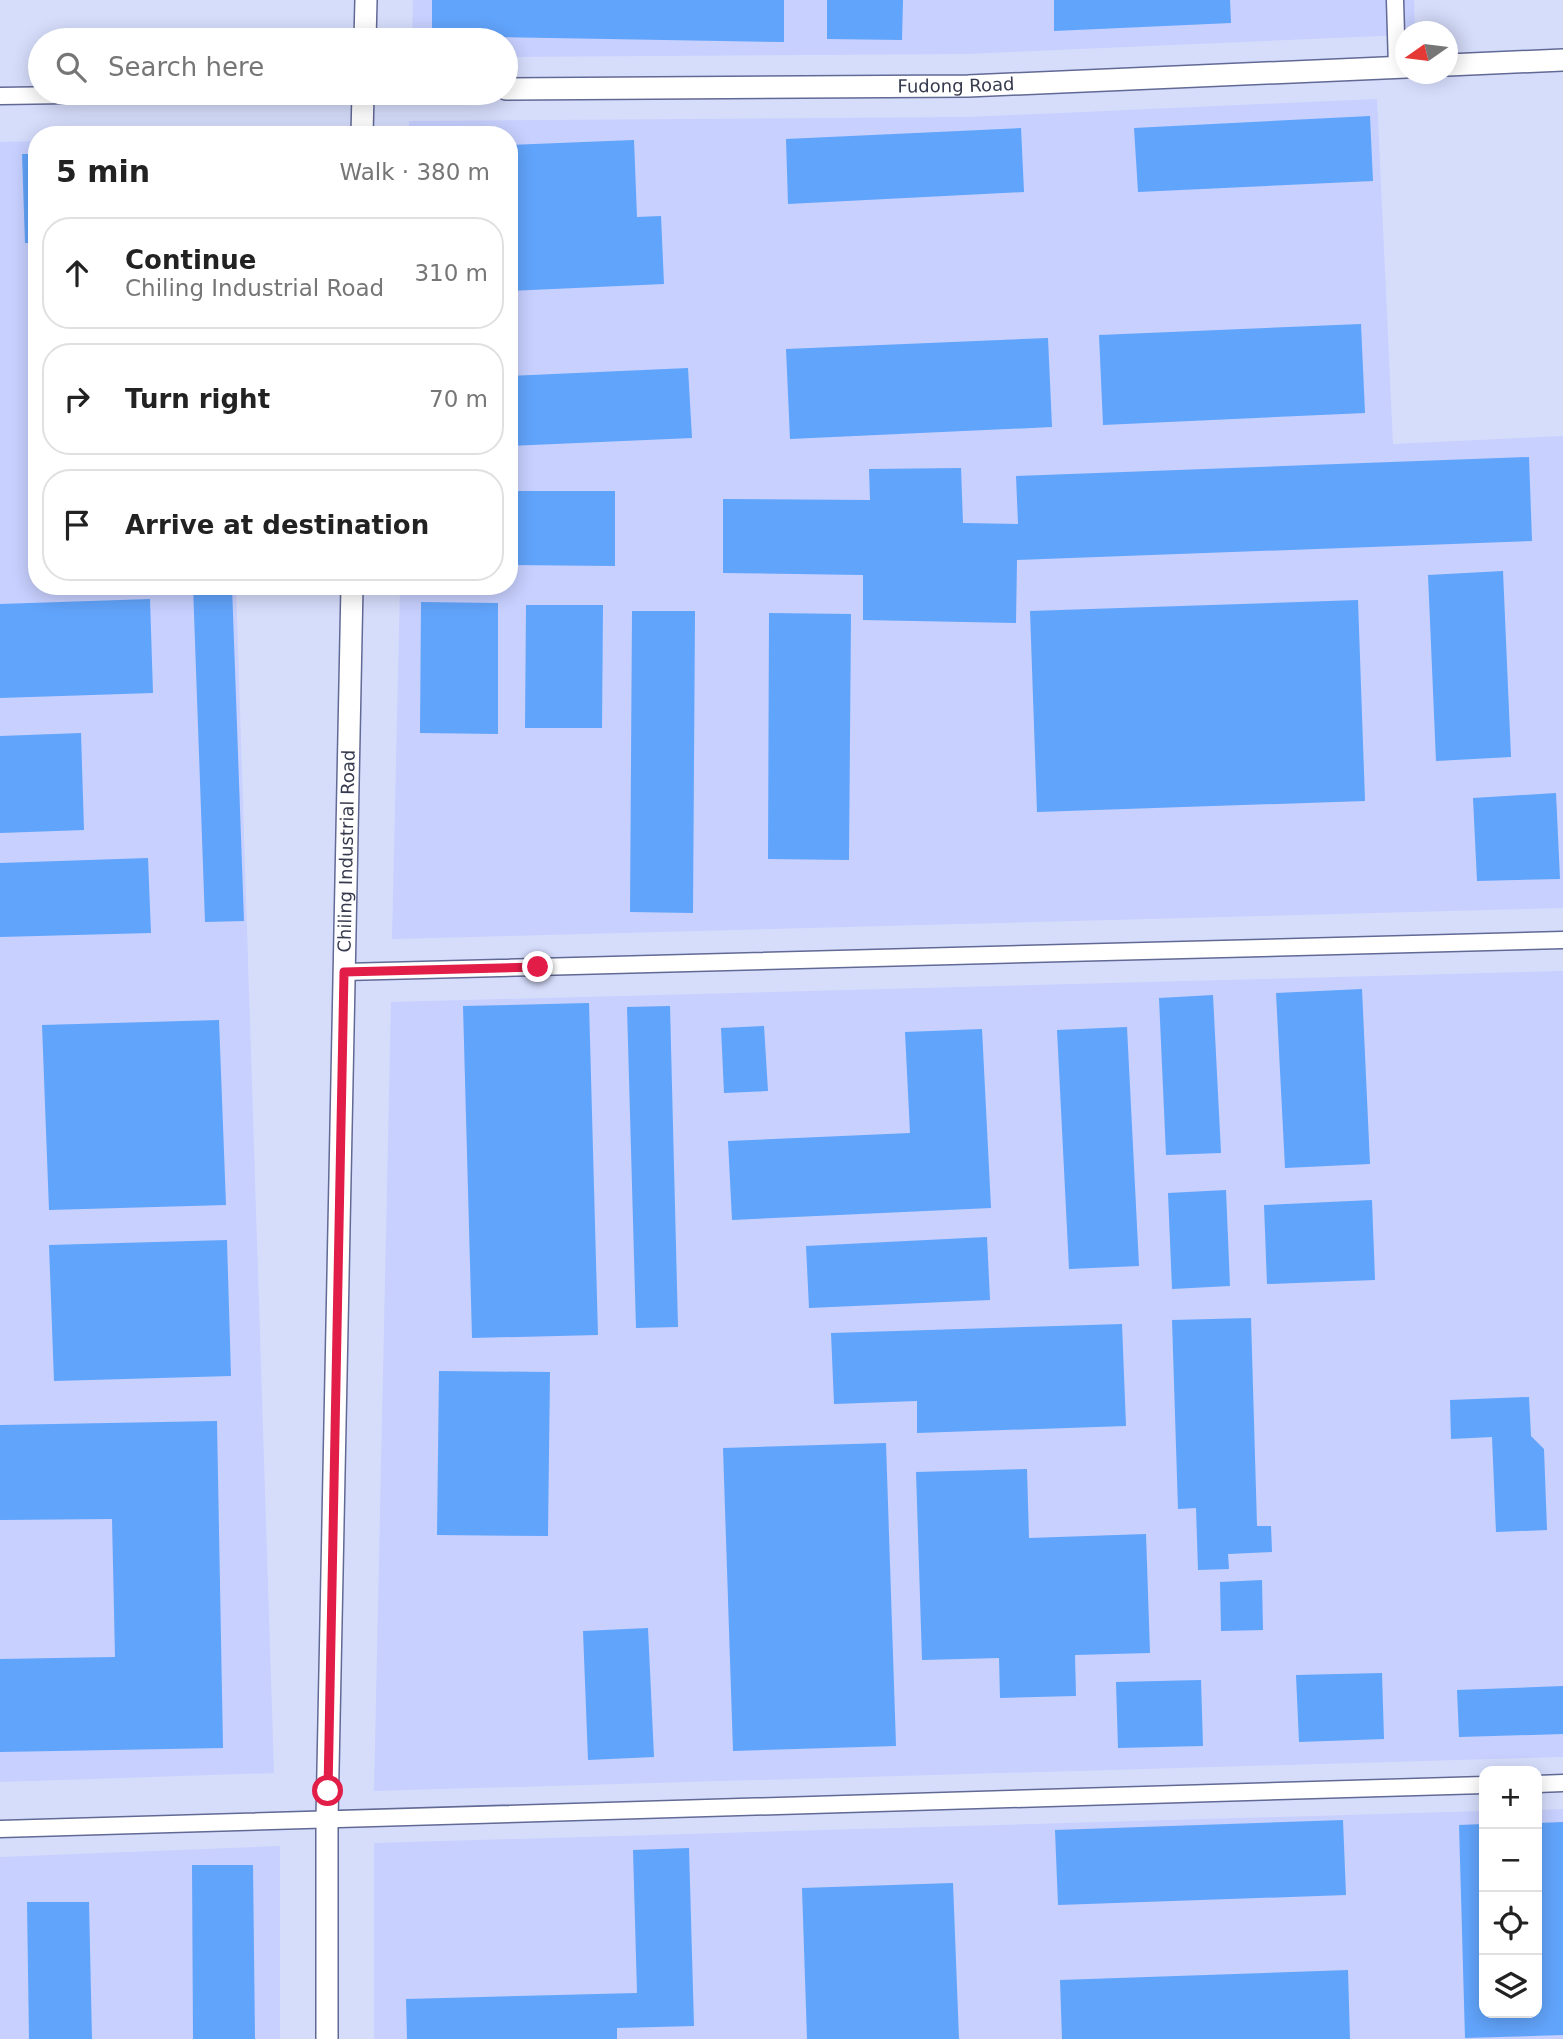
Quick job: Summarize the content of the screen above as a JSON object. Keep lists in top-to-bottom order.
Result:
{
  "streets": {
    "street": ["Fudong Road", "Chiling Industrial Road"]
  },
  "north": "left",
  "page": {
    "search": "Search here",
    "heading": ["5 min", "Walk · 380 m"],
    "list": [
      ["Continue", "Chiling Industrial Road", "310 m"],
      ["Turn right", "70 m"],
      "Arrive at destination"
    ],
    "map_buttons": ["+", "−"]
  }
}
